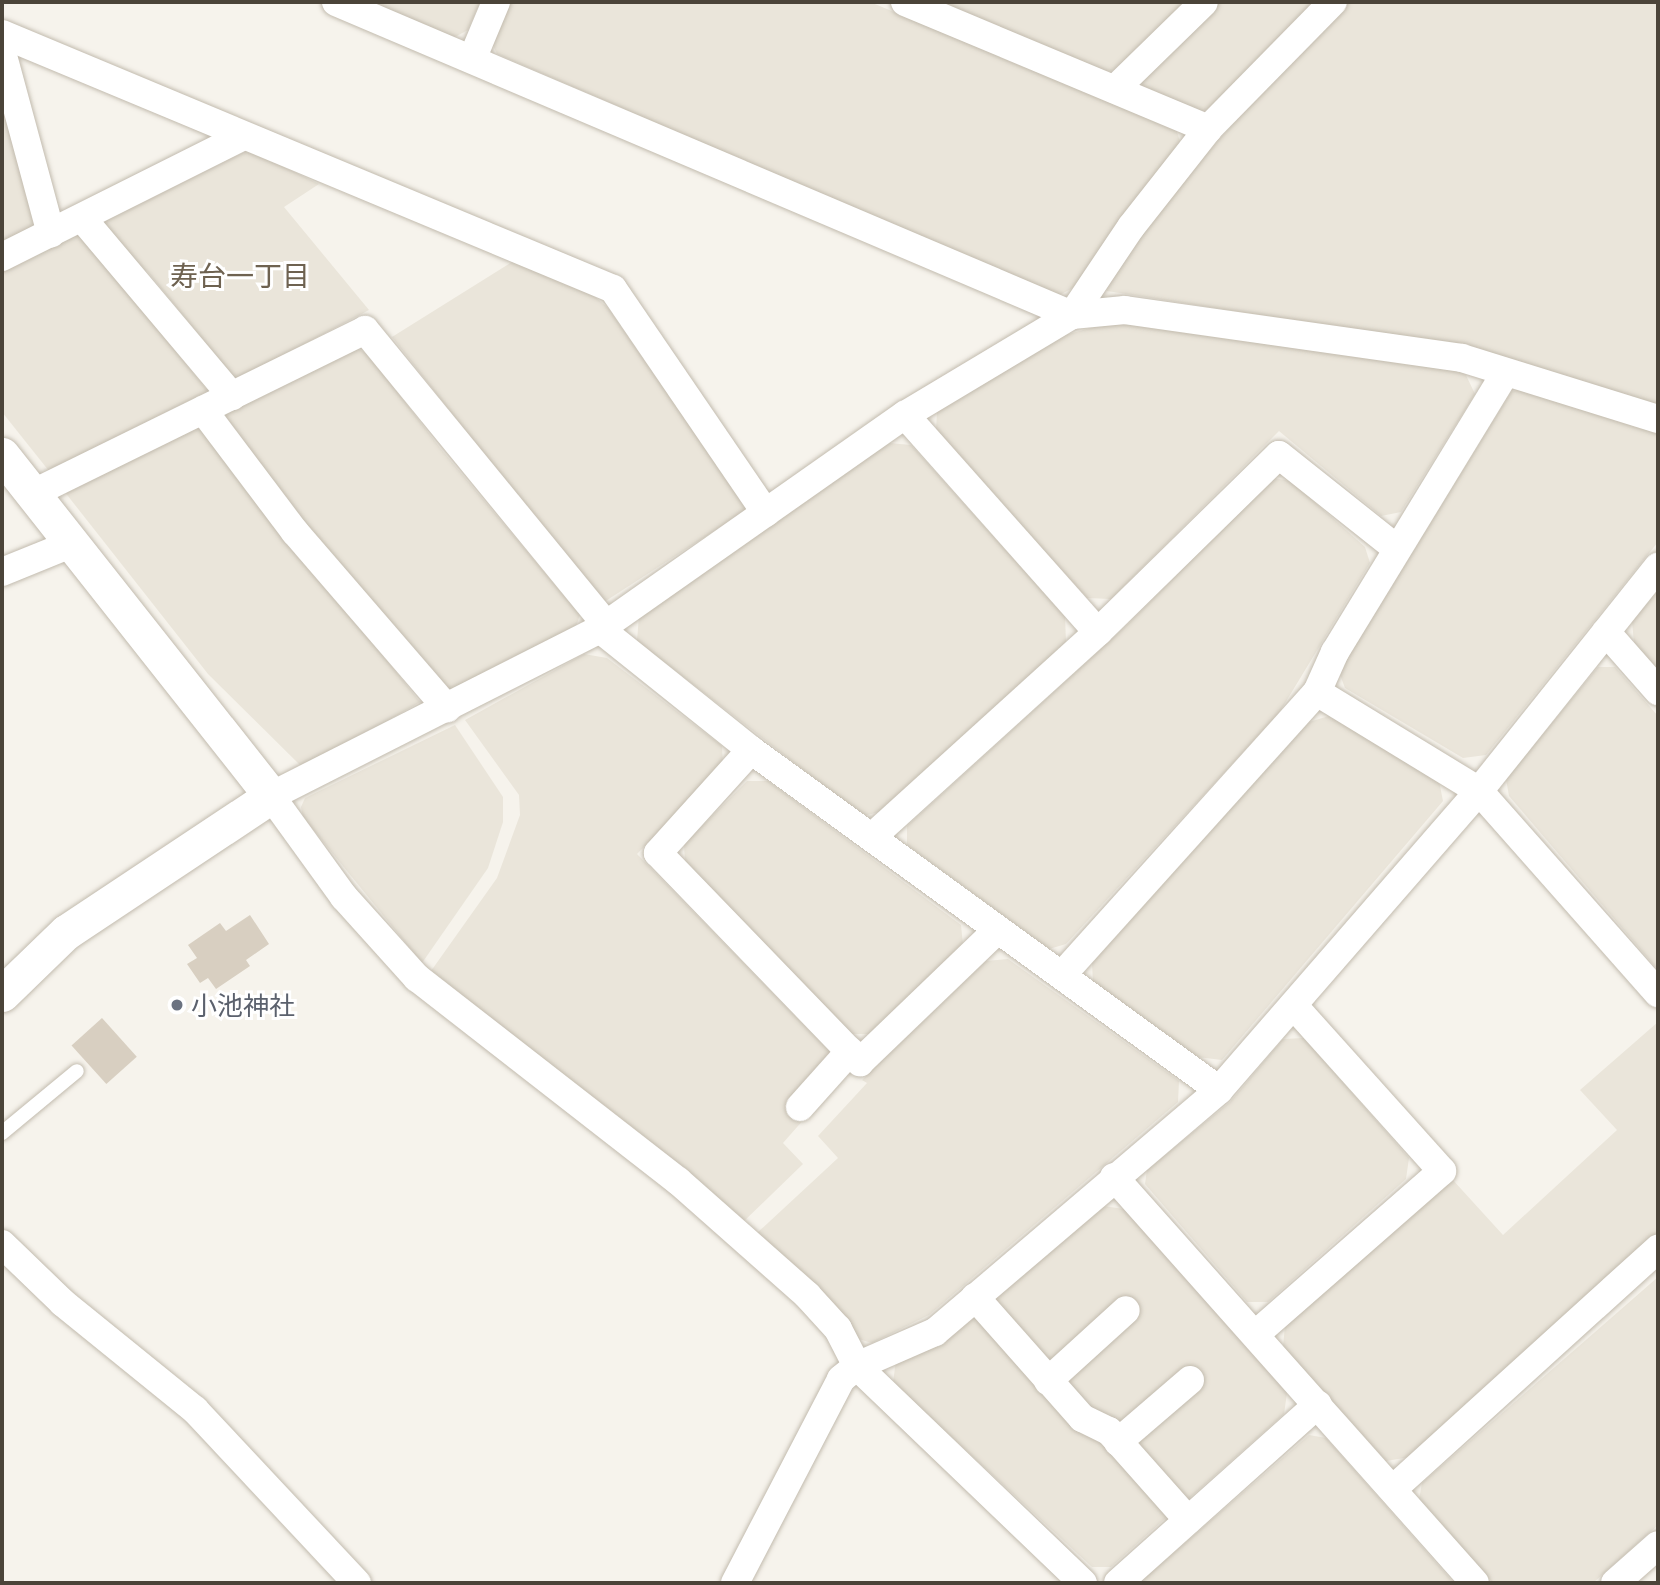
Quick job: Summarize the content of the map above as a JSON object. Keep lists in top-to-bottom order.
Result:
{
  "districts": ["寿台一丁目"],
  "places": ["小池神社"]
}
